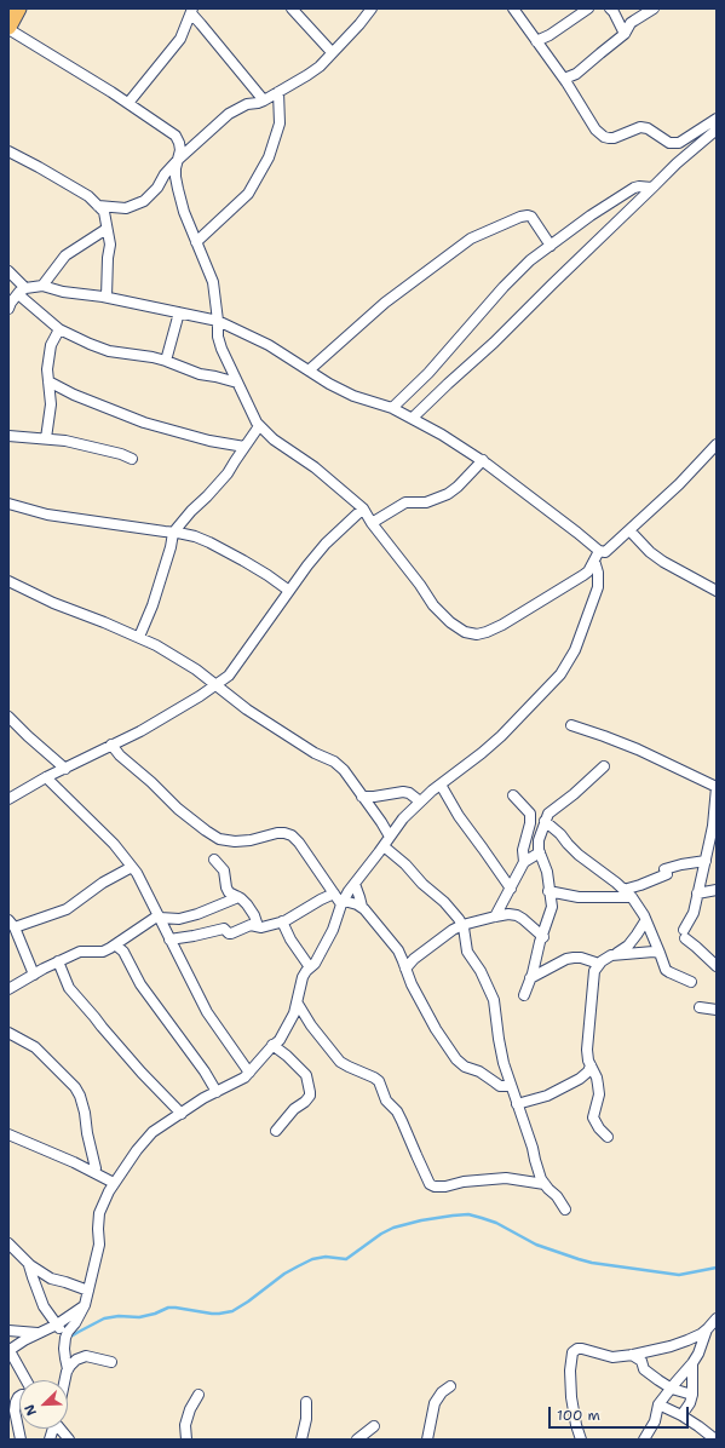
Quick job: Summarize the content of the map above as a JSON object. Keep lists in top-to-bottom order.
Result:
{
  "scale_bar": "100 m",
  "north": "bottom left"
}
